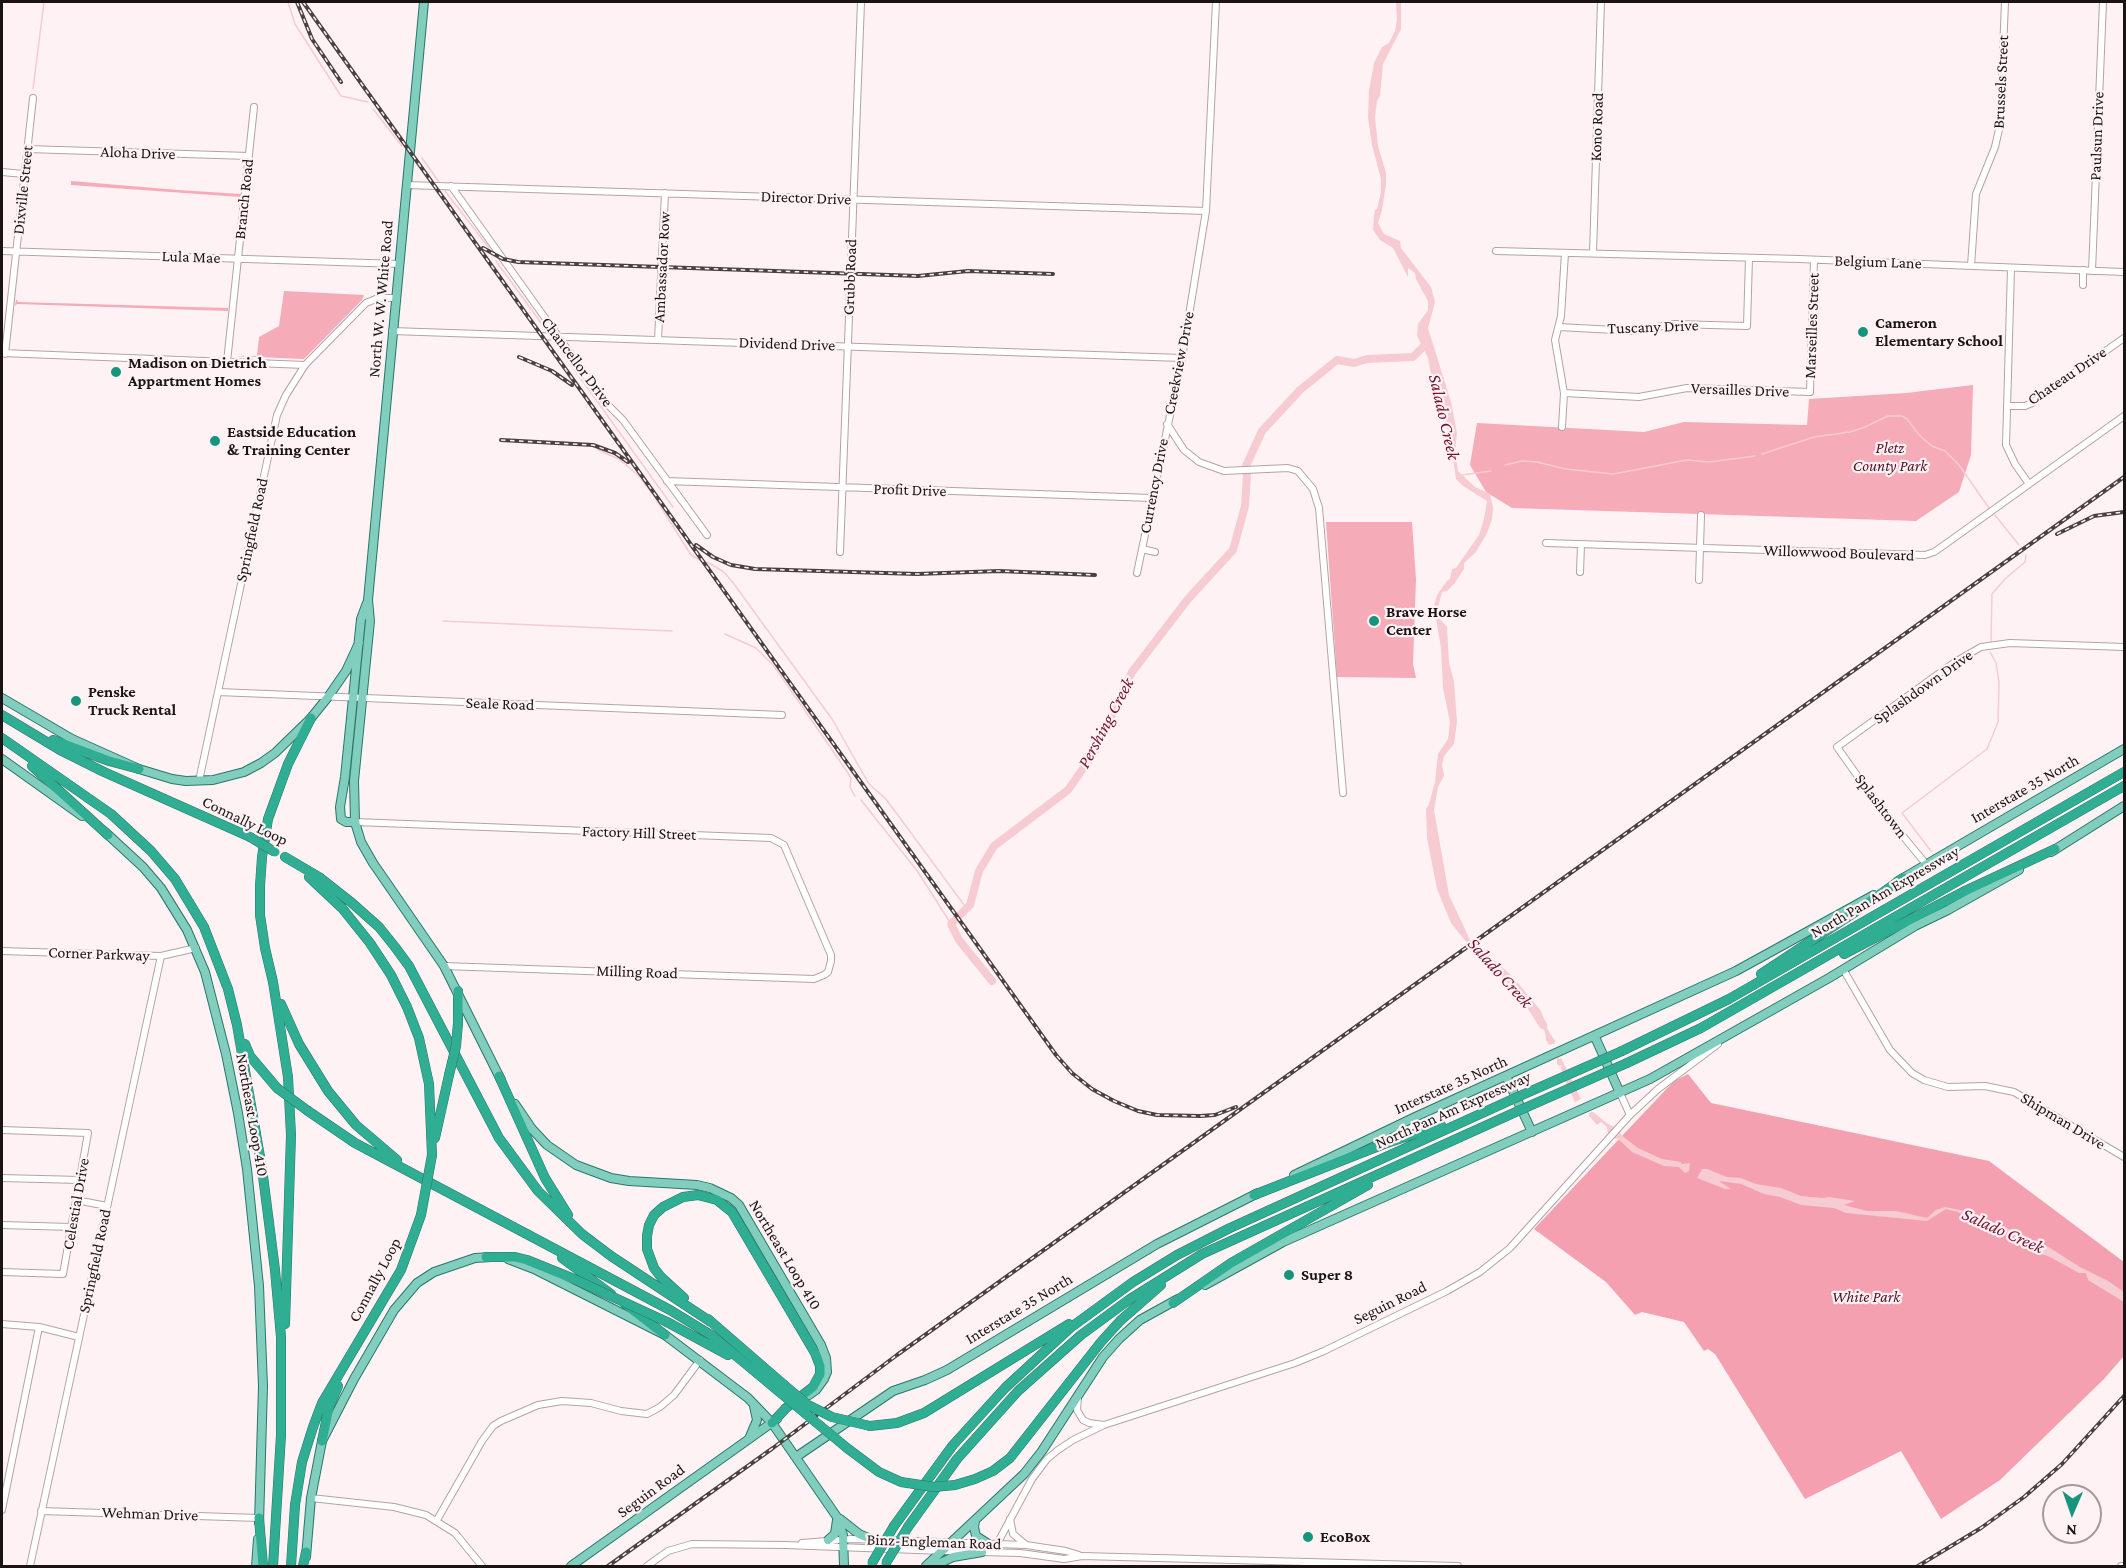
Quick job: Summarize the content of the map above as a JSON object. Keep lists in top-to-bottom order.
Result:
{
  "streets": {
    "highway": ["Connally Loop", "North Pan Am Expressway"],
    "main road": [
      "North W. W. White Road",
      "Interstate 35 North",
      "Northeast Loop 410",
      "Seguin Road"
    ],
    "street": [
      "Brussels Street",
      "Kono Road",
      "Paulsun Drive",
      "Aloha Drive",
      "Dixville Street",
      "Director Drive",
      "Branch Road",
      "Lula Mae",
      "Belgium Lane",
      "Ambassador Row",
      "Grubb Road",
      "Marseilles Street",
      "Tuscany Drive",
      "Dividend Drive",
      "Chancellor Drive",
      "Creekview Drive",
      "Chateau Drive",
      "Versailles Drive",
      "Currency Drive",
      "Profit Drive",
      "Springfield Road",
      "Willowwood Boulevard",
      "Splashdown Drive",
      "Seale Road",
      "Splashtown",
      "Factory Hill Street",
      "Corner Parkway",
      "Milling Road",
      "Shipman Drive",
      "Celestial Drive",
      "Wehman Drive",
      "Binz-Engleman Road"
    ]
  },
  "crossings": [
    ["Brussels Street", "Belgium Lane"],
    ["Kono Road", "Belgium Lane"],
    ["Paulsun Drive", "Belgium Lane"],
    ["Aloha Drive", "Dixville Street"],
    ["Aloha Drive", "Branch Road"],
    ["Dixville Street", "Lula Mae"],
    ["Director Drive", "Ambassador Row"],
    ["Director Drive", "Grubb Road"],
    ["Director Drive", "North W. W. White Road"],
    ["Director Drive", "Chancellor Drive"],
    ["Director Drive", "Creekview Drive"],
    ["Branch Road", "Lula Mae"],
    ["Lula Mae", "North W. W. White Road"],
    ["Belgium Lane", "Marseilles Street"],
    ["Belgium Lane", "Tuscany Drive"],
    ["Ambassador Row", "Dividend Drive"],
    ["Grubb Road", "Dividend Drive"],
    ["Grubb Road", "Profit Drive"],
    ["North W. W. White Road", "Dividend Drive"],
    ["North W. W. White Road", "Springfield Road"],
    ["North W. W. White Road", "Seale Road"],
    ["North W. W. White Road", "Factory Hill Street"],
    ["North W. W. White Road", "Milling Road"],
    ["North W. W. White Road", "Northeast Loop 410"],
    ["Marseilles Street", "Versailles Drive"],
    ["Dividend Drive", "Chancellor Drive"],
    ["Dividend Drive", "Creekview Drive"],
    ["Chancellor Drive", "Profit Drive"],
    ["Creekview Drive", "Currency Drive"],
    ["Currency Drive", "Profit Drive"],
    ["Springfield Road", "Seale Road"],
    ["Springfield Road", "Corner Parkway"],
    ["Springfield Road", "Wehman Drive"],
    ["Splashdown Drive", "Splashtown"],
    ["Interstate 35 North", "Splashtown"],
    ["Factory Hill Street", "Milling Road"],
    ["Corner Parkway", "Northeast Loop 410"],
    ["Northeast Loop 410", "Seguin Road"],
    ["Northeast Loop 410", "Wehman Drive"],
    ["Seguin Road", "Binz-Engleman Road"]
  ],
  "water": ["Salado Creek", "Pershing Creek"],
  "parks": ["Pletz County Park", "White Park"],
  "places": [
    "Cameron Elementary School",
    "Madison on Dietrich Appartment Homes",
    "Eastside Education & Training Center",
    "Brave Horse Center",
    "Penske Truck Rental",
    "Super 8",
    "EcoBox"
  ],
  "north": "bottom"
}
